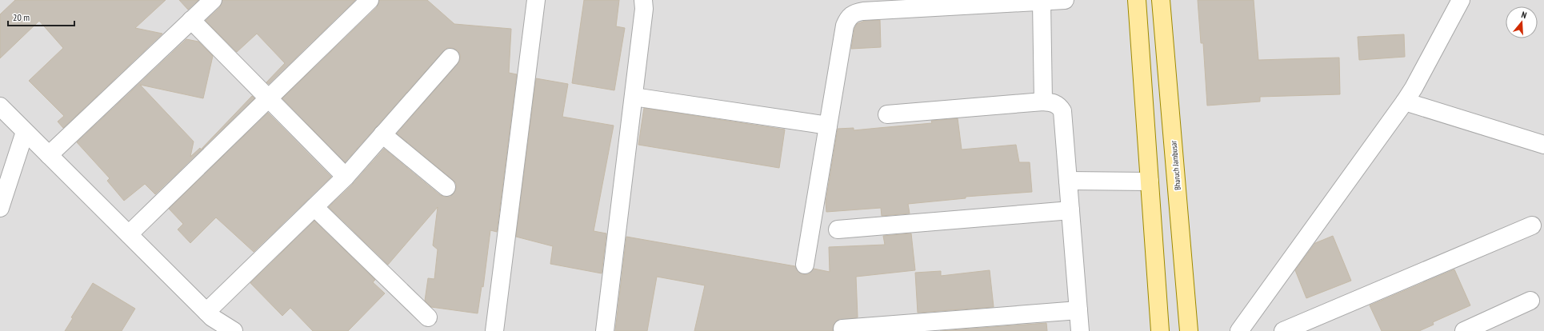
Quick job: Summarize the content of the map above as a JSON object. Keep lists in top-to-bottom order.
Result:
{
  "streets": {
    "main road": ["Bharuch Jambusar"]
  },
  "scale_bar": "20 m",
  "north": "top"
}
